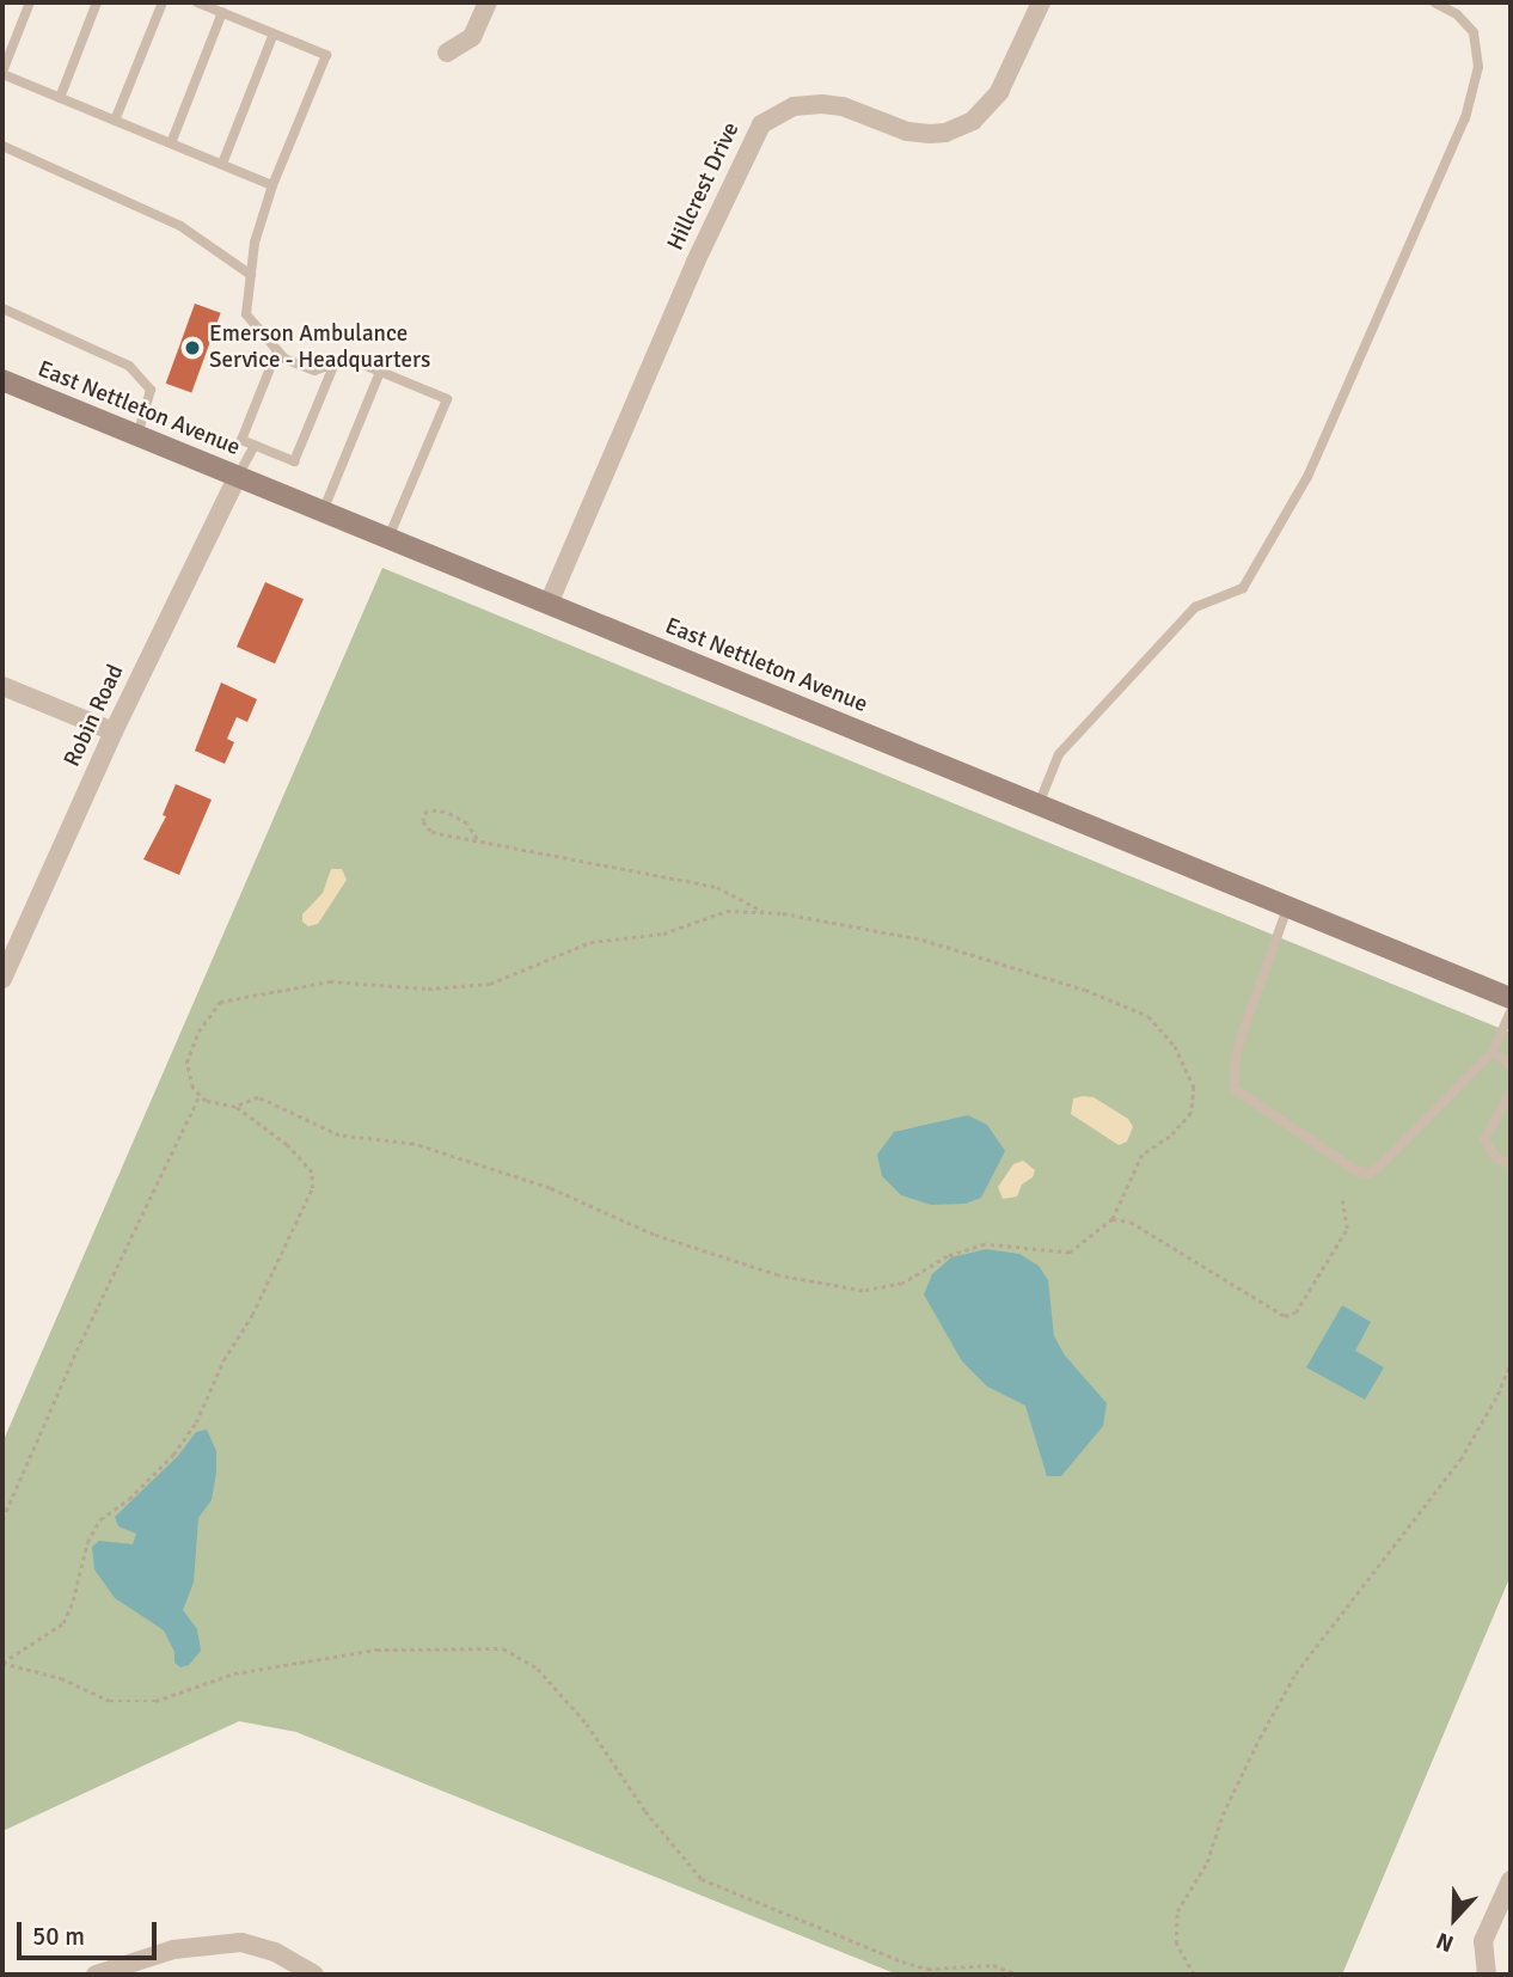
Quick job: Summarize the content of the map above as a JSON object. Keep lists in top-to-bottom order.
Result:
{
  "streets": {
    "main road": ["East Nettleton Avenue"],
    "street": ["Hillcrest Drive", "Robin Road"]
  },
  "crossings": [
    ["Hillcrest Drive", "East Nettleton Avenue"],
    ["East Nettleton Avenue", "Robin Road"]
  ],
  "places": ["Emerson Ambulance Service - Headquarters"],
  "scale_bar": "50 m",
  "north": "bottom"
}
